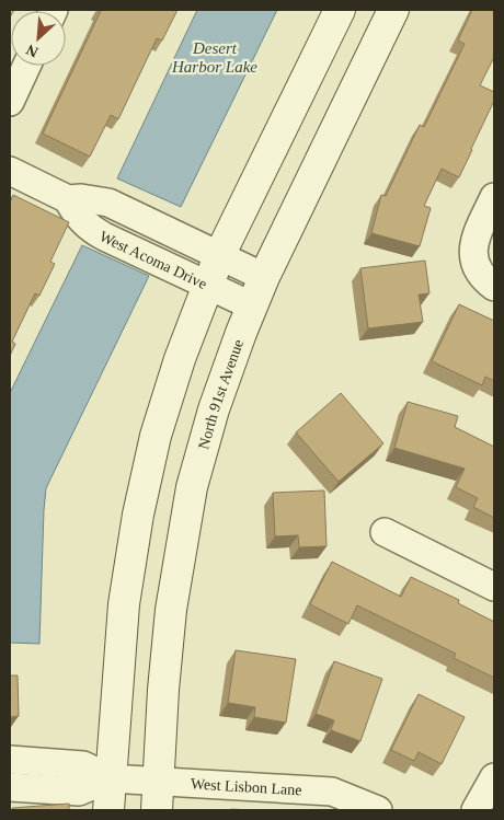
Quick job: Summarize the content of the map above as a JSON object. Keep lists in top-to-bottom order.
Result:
{
  "streets": {
    "main road": ["North 91st Avenue"],
    "street": ["West Acoma Drive", "West Lisbon Lane"]
  },
  "crossings": [
    ["West Acoma Drive", "North 91st Avenue"],
    ["North 91st Avenue", "West Lisbon Lane"]
  ],
  "water": ["Desert Harbor Lake"],
  "north": "bottom left"
}
